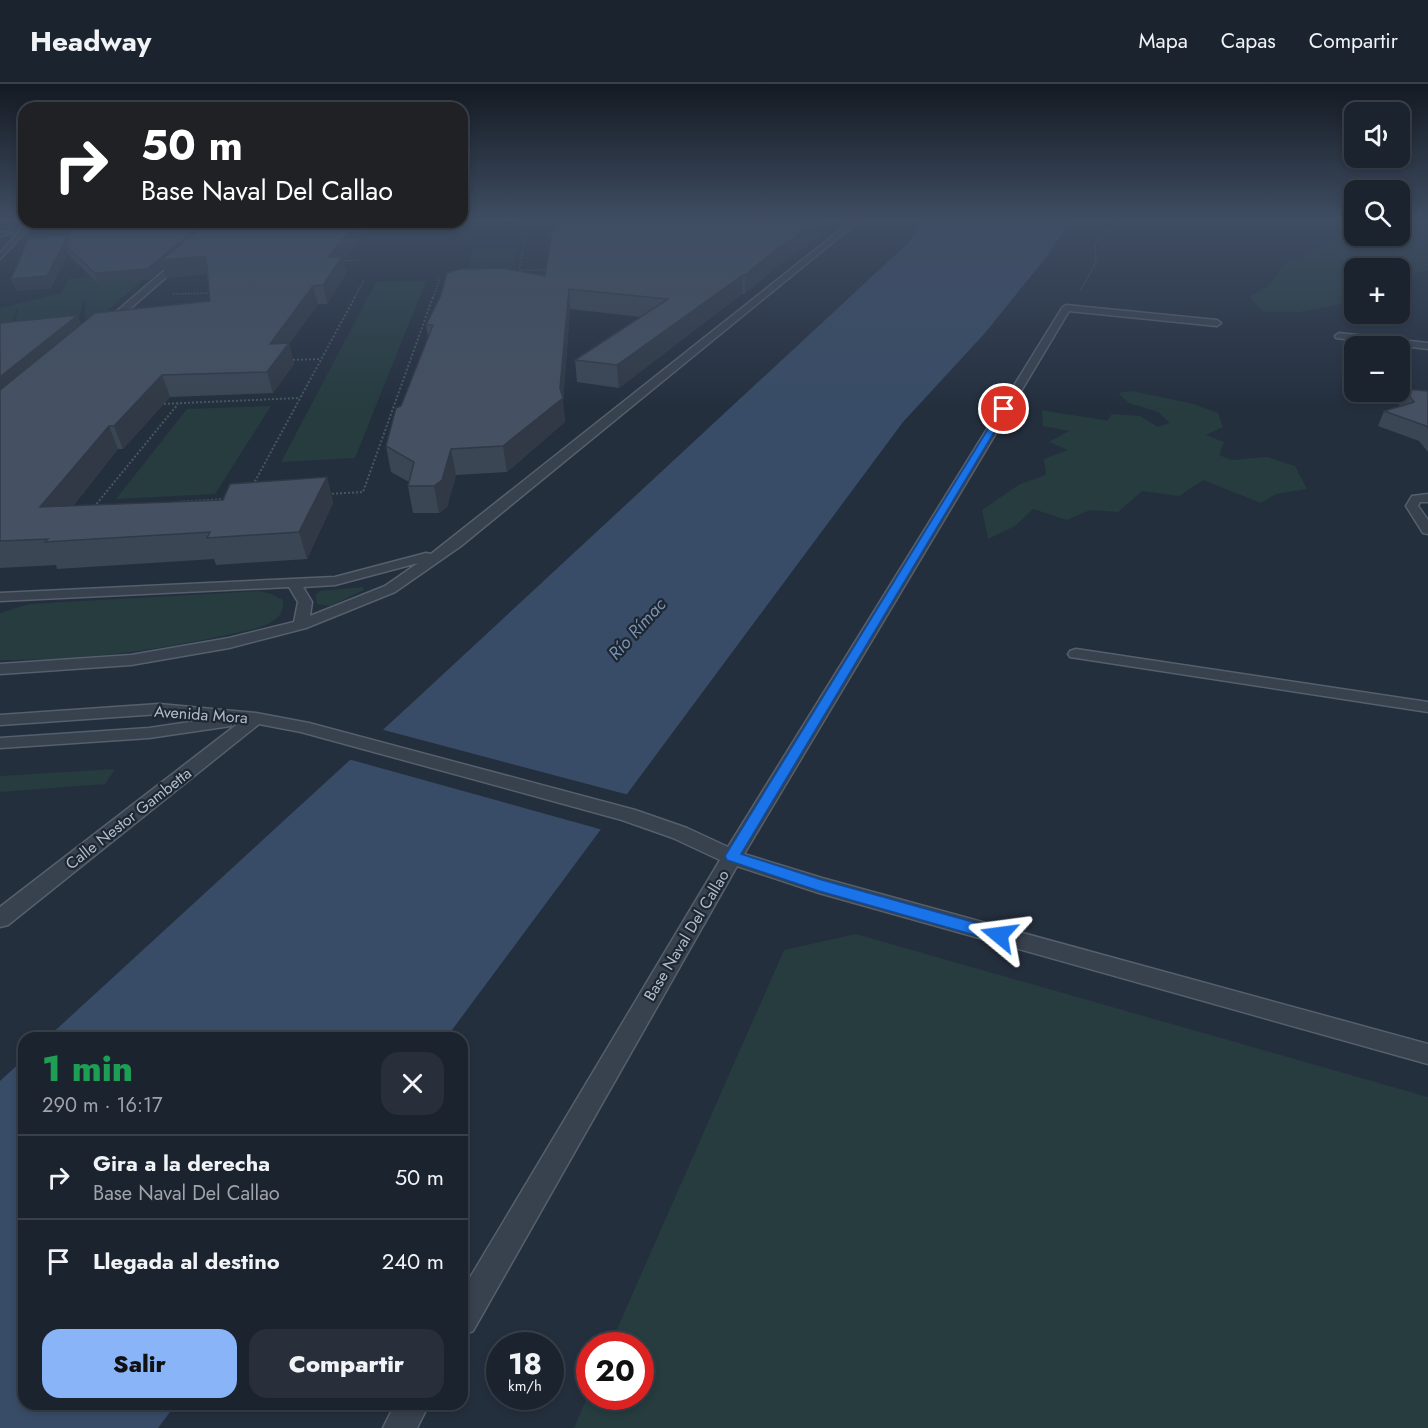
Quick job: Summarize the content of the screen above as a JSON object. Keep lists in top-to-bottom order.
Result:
{
  "streets": {
    "lane": ["Avenida Mora", "Calle Nestor Gambetta", "Base Naval Del Callao"]
  },
  "crossings": [
    ["Avenida Mora", "Calle Nestor Gambetta"]
  ],
  "water": ["Río Rímac"],
  "page": {
    "header": "Headway",
    "nav": ["Mapa", "Capas", "Compartir"],
    "map_buttons": ["+", "−"],
    "turn": ["50 m", "Base Naval Del Callao"],
    "heading": ["1 min", "290 m · 16:17"],
    "list": [
      {
        "name": "Gira a la derecha",
        "note": "Base Naval Del Callao",
        "value": "50 m"
      },
      {
        "name": "Llegada al destino",
        "value": "240 m"
      }
    ],
    "buttons": ["Salir", "Compartir"],
    "speed": "18 km/h",
    "limit": "20"
  }
}
